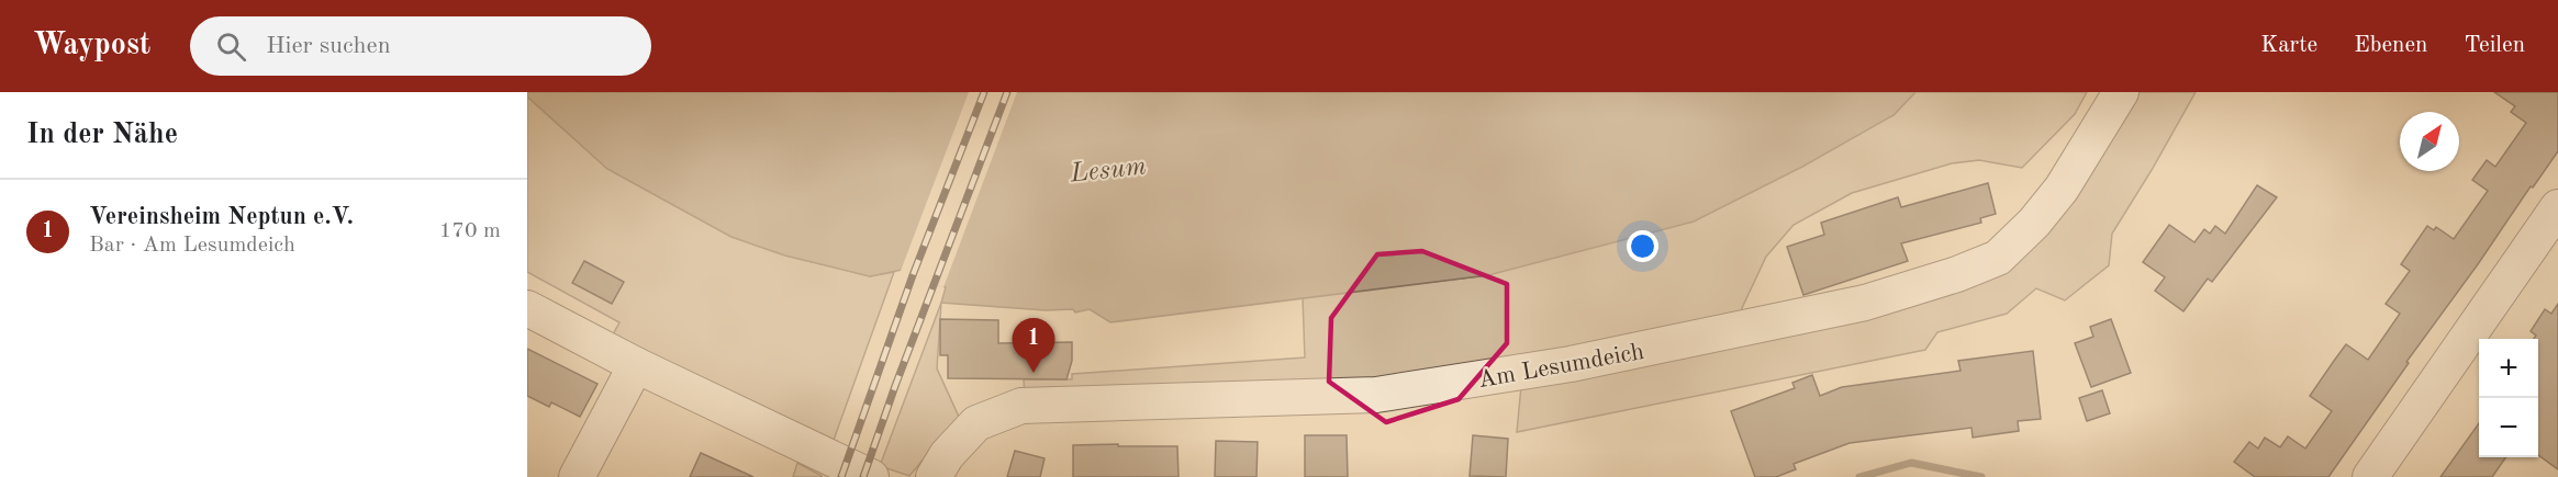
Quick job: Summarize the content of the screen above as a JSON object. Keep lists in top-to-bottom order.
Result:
{
  "streets": {
    "street": ["Am Lesumdeich"]
  },
  "water": ["Lesum"],
  "north": "top right",
  "page": {
    "header": "Waypost",
    "search": "Hier suchen",
    "nav": ["Karte", "Ebenen", "Teilen"],
    "heading": "In der Nähe",
    "list": [
      {
        "mark": "1",
        "name": "Vereinsheim Neptun e.V.",
        "note": "Bar · Am Lesumdeich",
        "value": "170 m"
      }
    ],
    "pins": "1",
    "map_buttons": ["+", "−"]
  }
}
